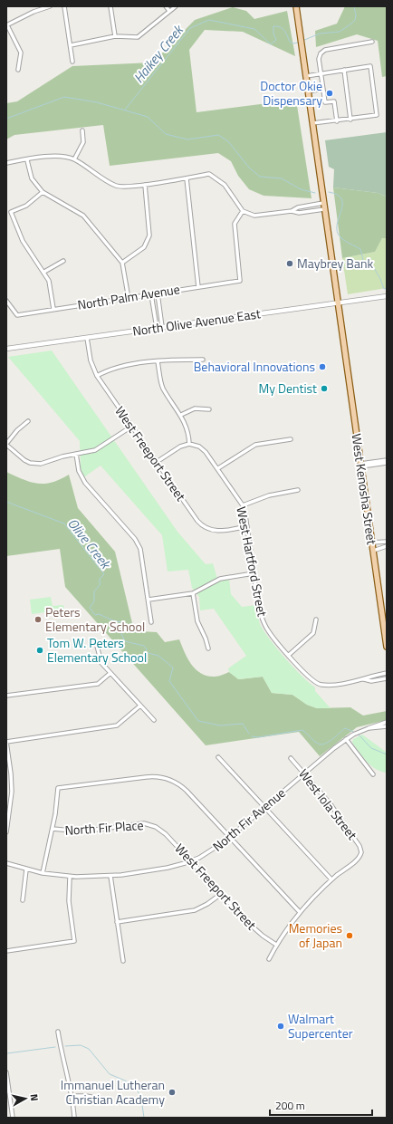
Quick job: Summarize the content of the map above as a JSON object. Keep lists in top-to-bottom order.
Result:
{
  "streets": {
    "main road": ["West Kenosha Street"],
    "street": [
      "North Palm Avenue",
      "North Olive Avenue East",
      "West Freeport Street",
      "West Hartford Street",
      "West Iola Street",
      "North Fir Avenue",
      "North Fir Place"
    ]
  },
  "crossings": [
    ["North Olive Avenue East", "West Freeport Street"],
    ["North Olive Avenue East", "West Kenosha Street"],
    ["West Freeport Street", "West Hartford Street"],
    ["West Freeport Street", "North Fir Avenue"],
    ["West Freeport Street", "North Fir Place"],
    ["West Iola Street", "North Fir Avenue"]
  ],
  "water": ["Haikey Creek", "Olive Creek"],
  "places": [
    "Doctor Okie Dispensary",
    "Maybrey Bank",
    "Behavioral Innovations",
    "My Dentist",
    "Peters Elementary School",
    "Tom W. Peters Elementary School",
    "Memories of Japan",
    "Walmart Supercenter",
    "Immanuel Lutheran Christian Academy"
  ],
  "scale_bar": "200 m",
  "north": "right"
}
